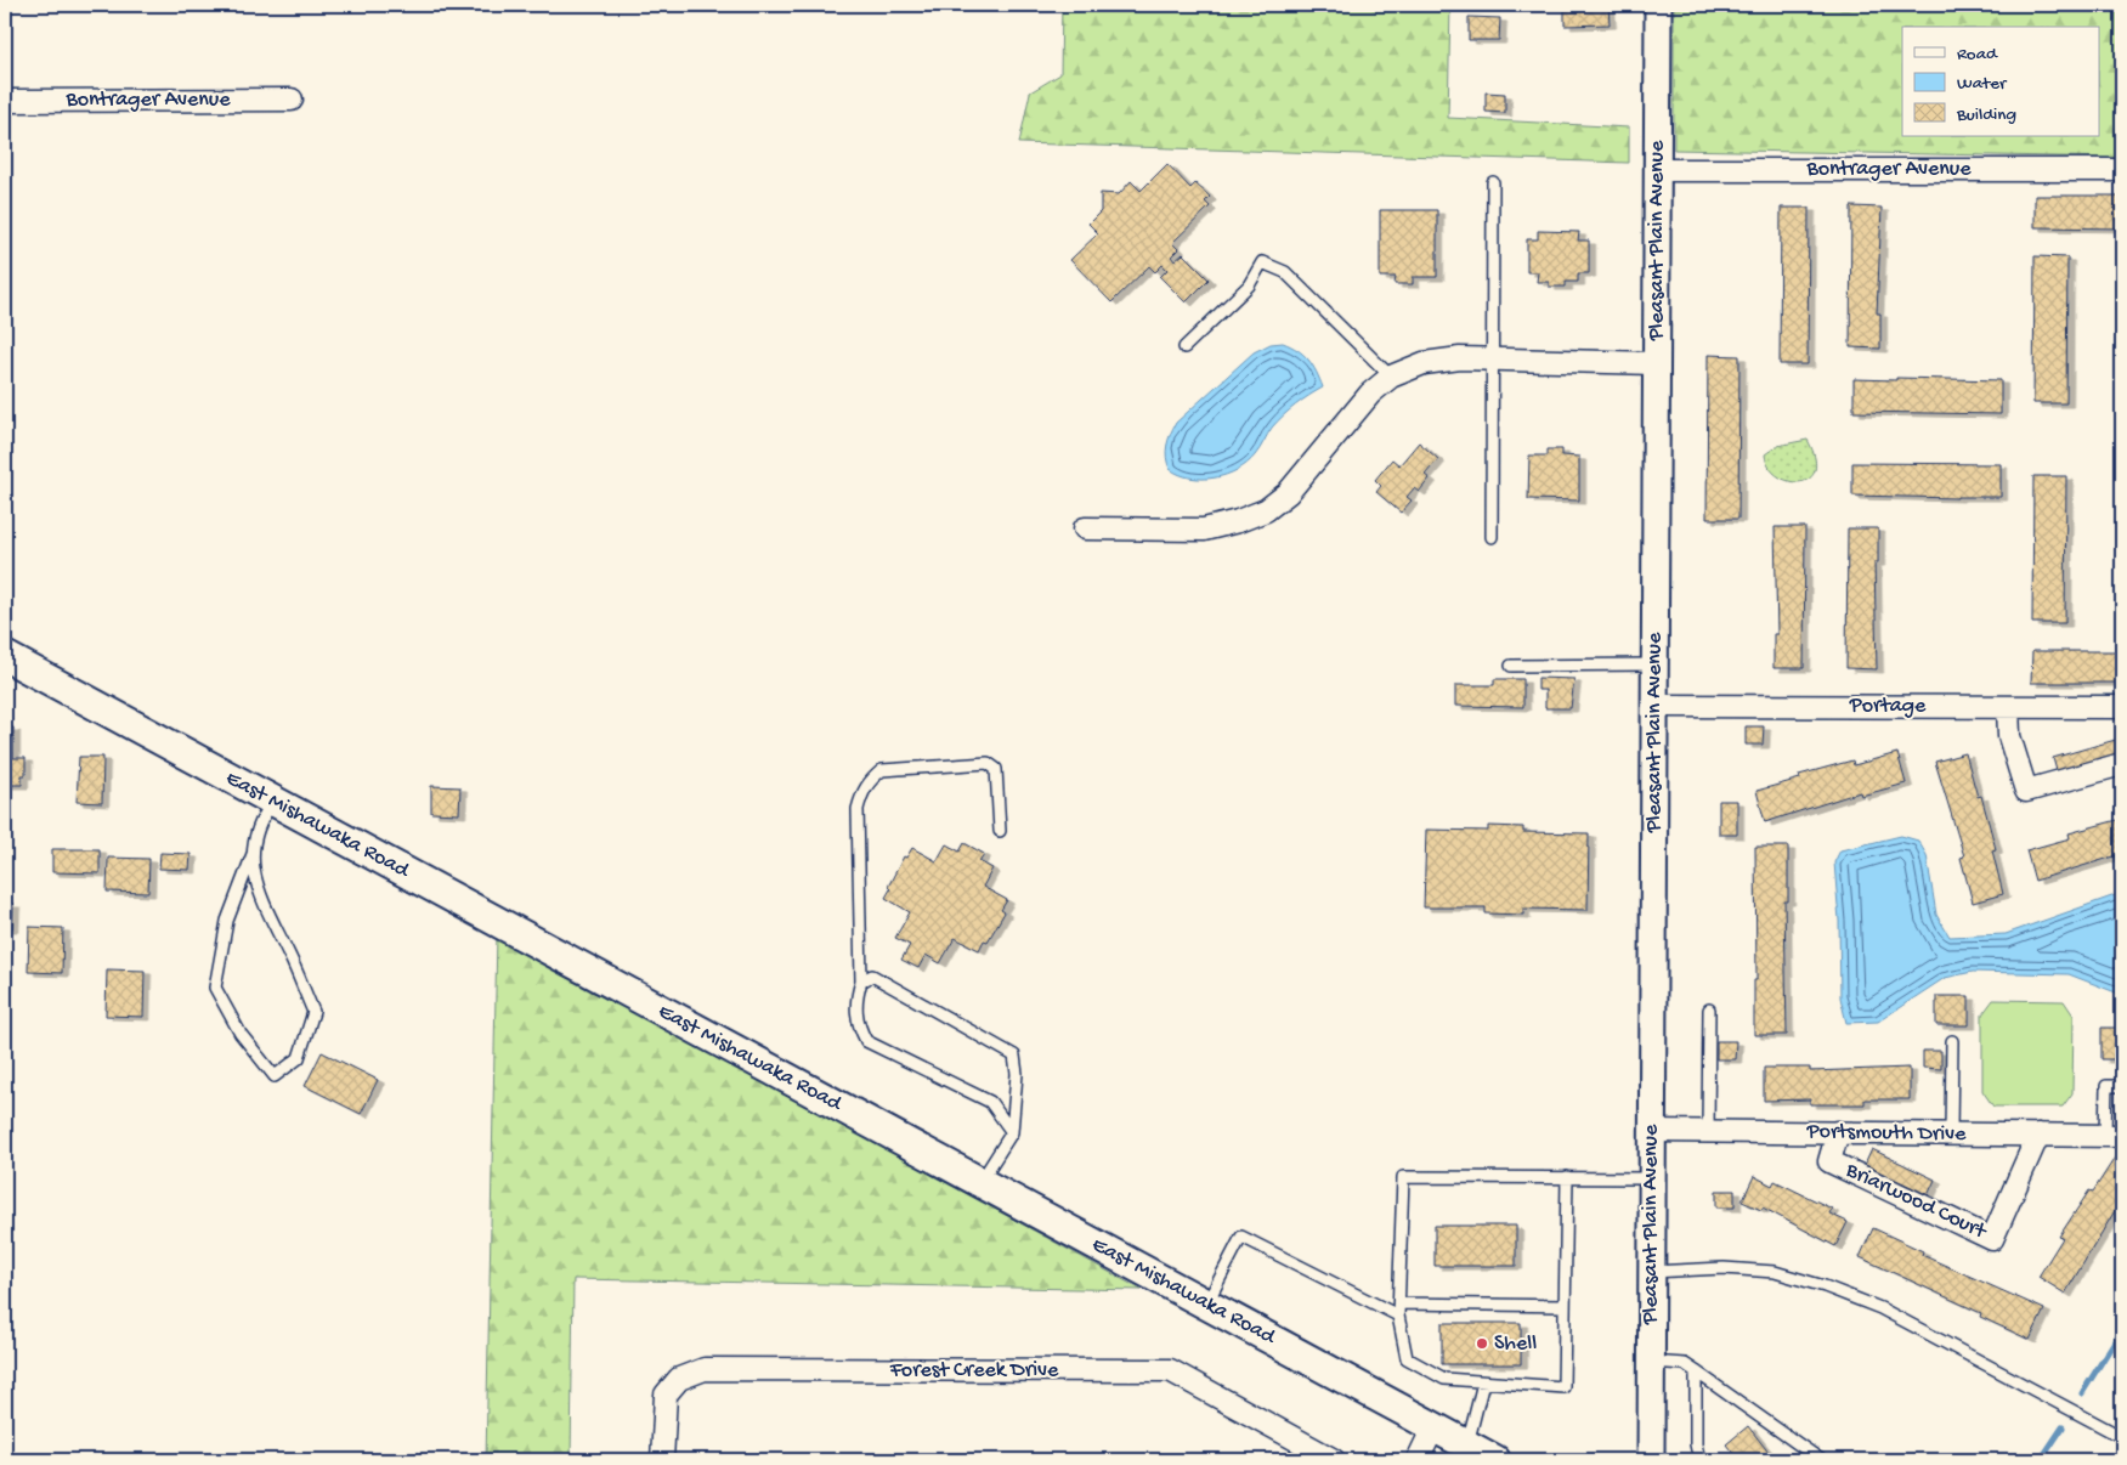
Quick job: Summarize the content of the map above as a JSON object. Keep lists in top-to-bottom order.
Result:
{
  "streets": {
    "main road": ["East Mishawaka Road"],
    "street": [
      "Bontrager Avenue",
      "Pleasant Plain Avenue",
      "Portage",
      "Portsmouth Drive",
      "Briarwood Court",
      "Forest Creek Drive"
    ]
  },
  "crossings": [
    ["Bontrager Avenue", "Pleasant Plain Avenue"],
    ["Pleasant Plain Avenue", "Portage"],
    ["Pleasant Plain Avenue", "Portsmouth Drive"],
    ["Portsmouth Drive", "Briarwood Court"]
  ],
  "places": ["Shell"],
  "legend": ["Road", "Water", "Building"]
}
